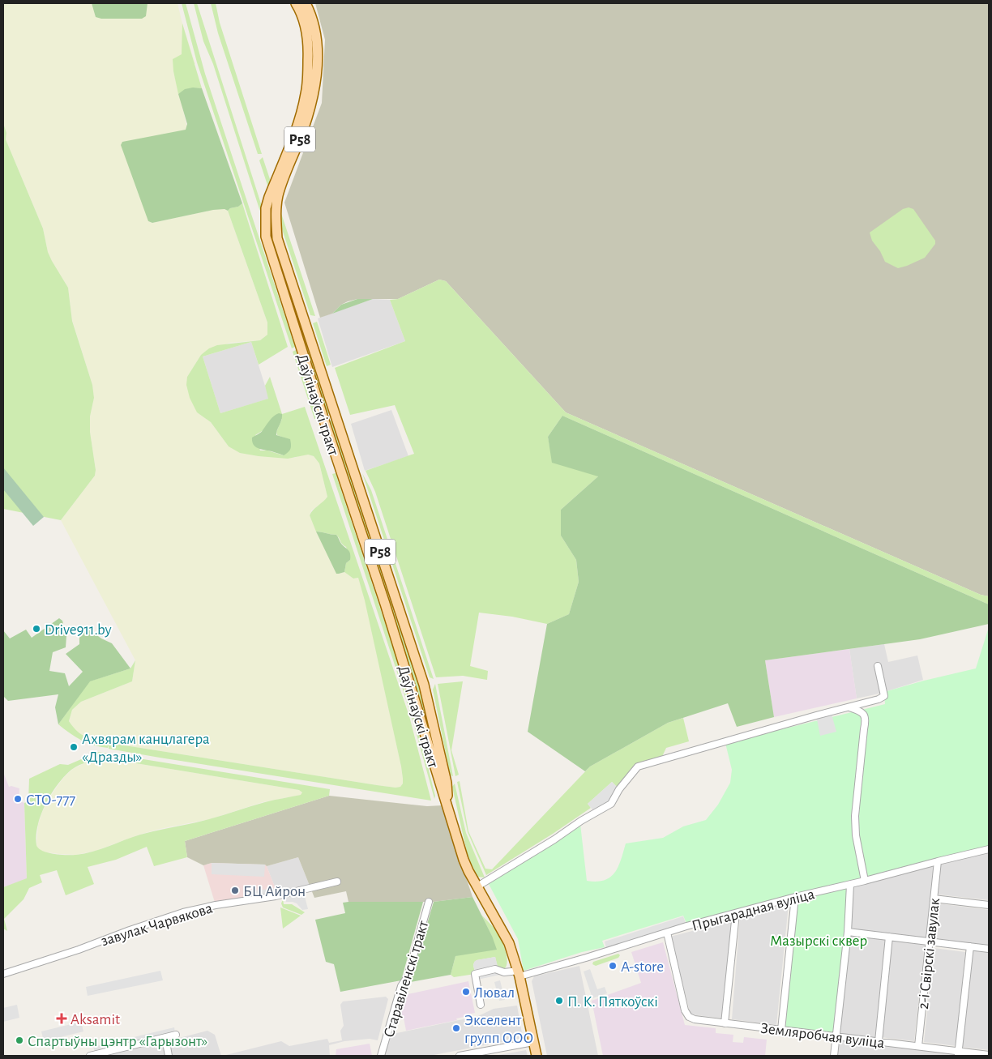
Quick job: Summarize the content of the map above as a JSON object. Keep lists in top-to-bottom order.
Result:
{
  "streets": {
    "main road": ["Р58", "Даўгінаўскі тракт"],
    "street": [
      "Прыгарадная вуліца",
      "завулак Чарвякова",
      "2-і Свірскі завулак",
      "Старавіленскі тракт",
      "Земляробчая вуліца"
    ]
  },
  "crossings": [
    ["Даўгінаўскі тракт", "Прыгарадная вуліца"],
    ["Прыгарадная вуліца", "2-і Свірскі завулак"],
    ["Прыгарадная вуліца", "Земляробчая вуліца"],
    ["2-і Свірскі завулак", "Земляробчая вуліца"]
  ],
  "parks": ["Мазырскі сквер"],
  "places": {
    "other": [
      "Drive911.by",
      "Ахвярам канцлагера «Дразды»",
      "СТО-777",
      "БЦ Айрон",
      "А-store",
      "Лювал",
      "П. К. Пяткоўскі",
      "Экселент групп ООО",
      "Спартыўны цэнтр «Гарызонт»"
    ],
    "health": ["Aksamit"]
  }
}
